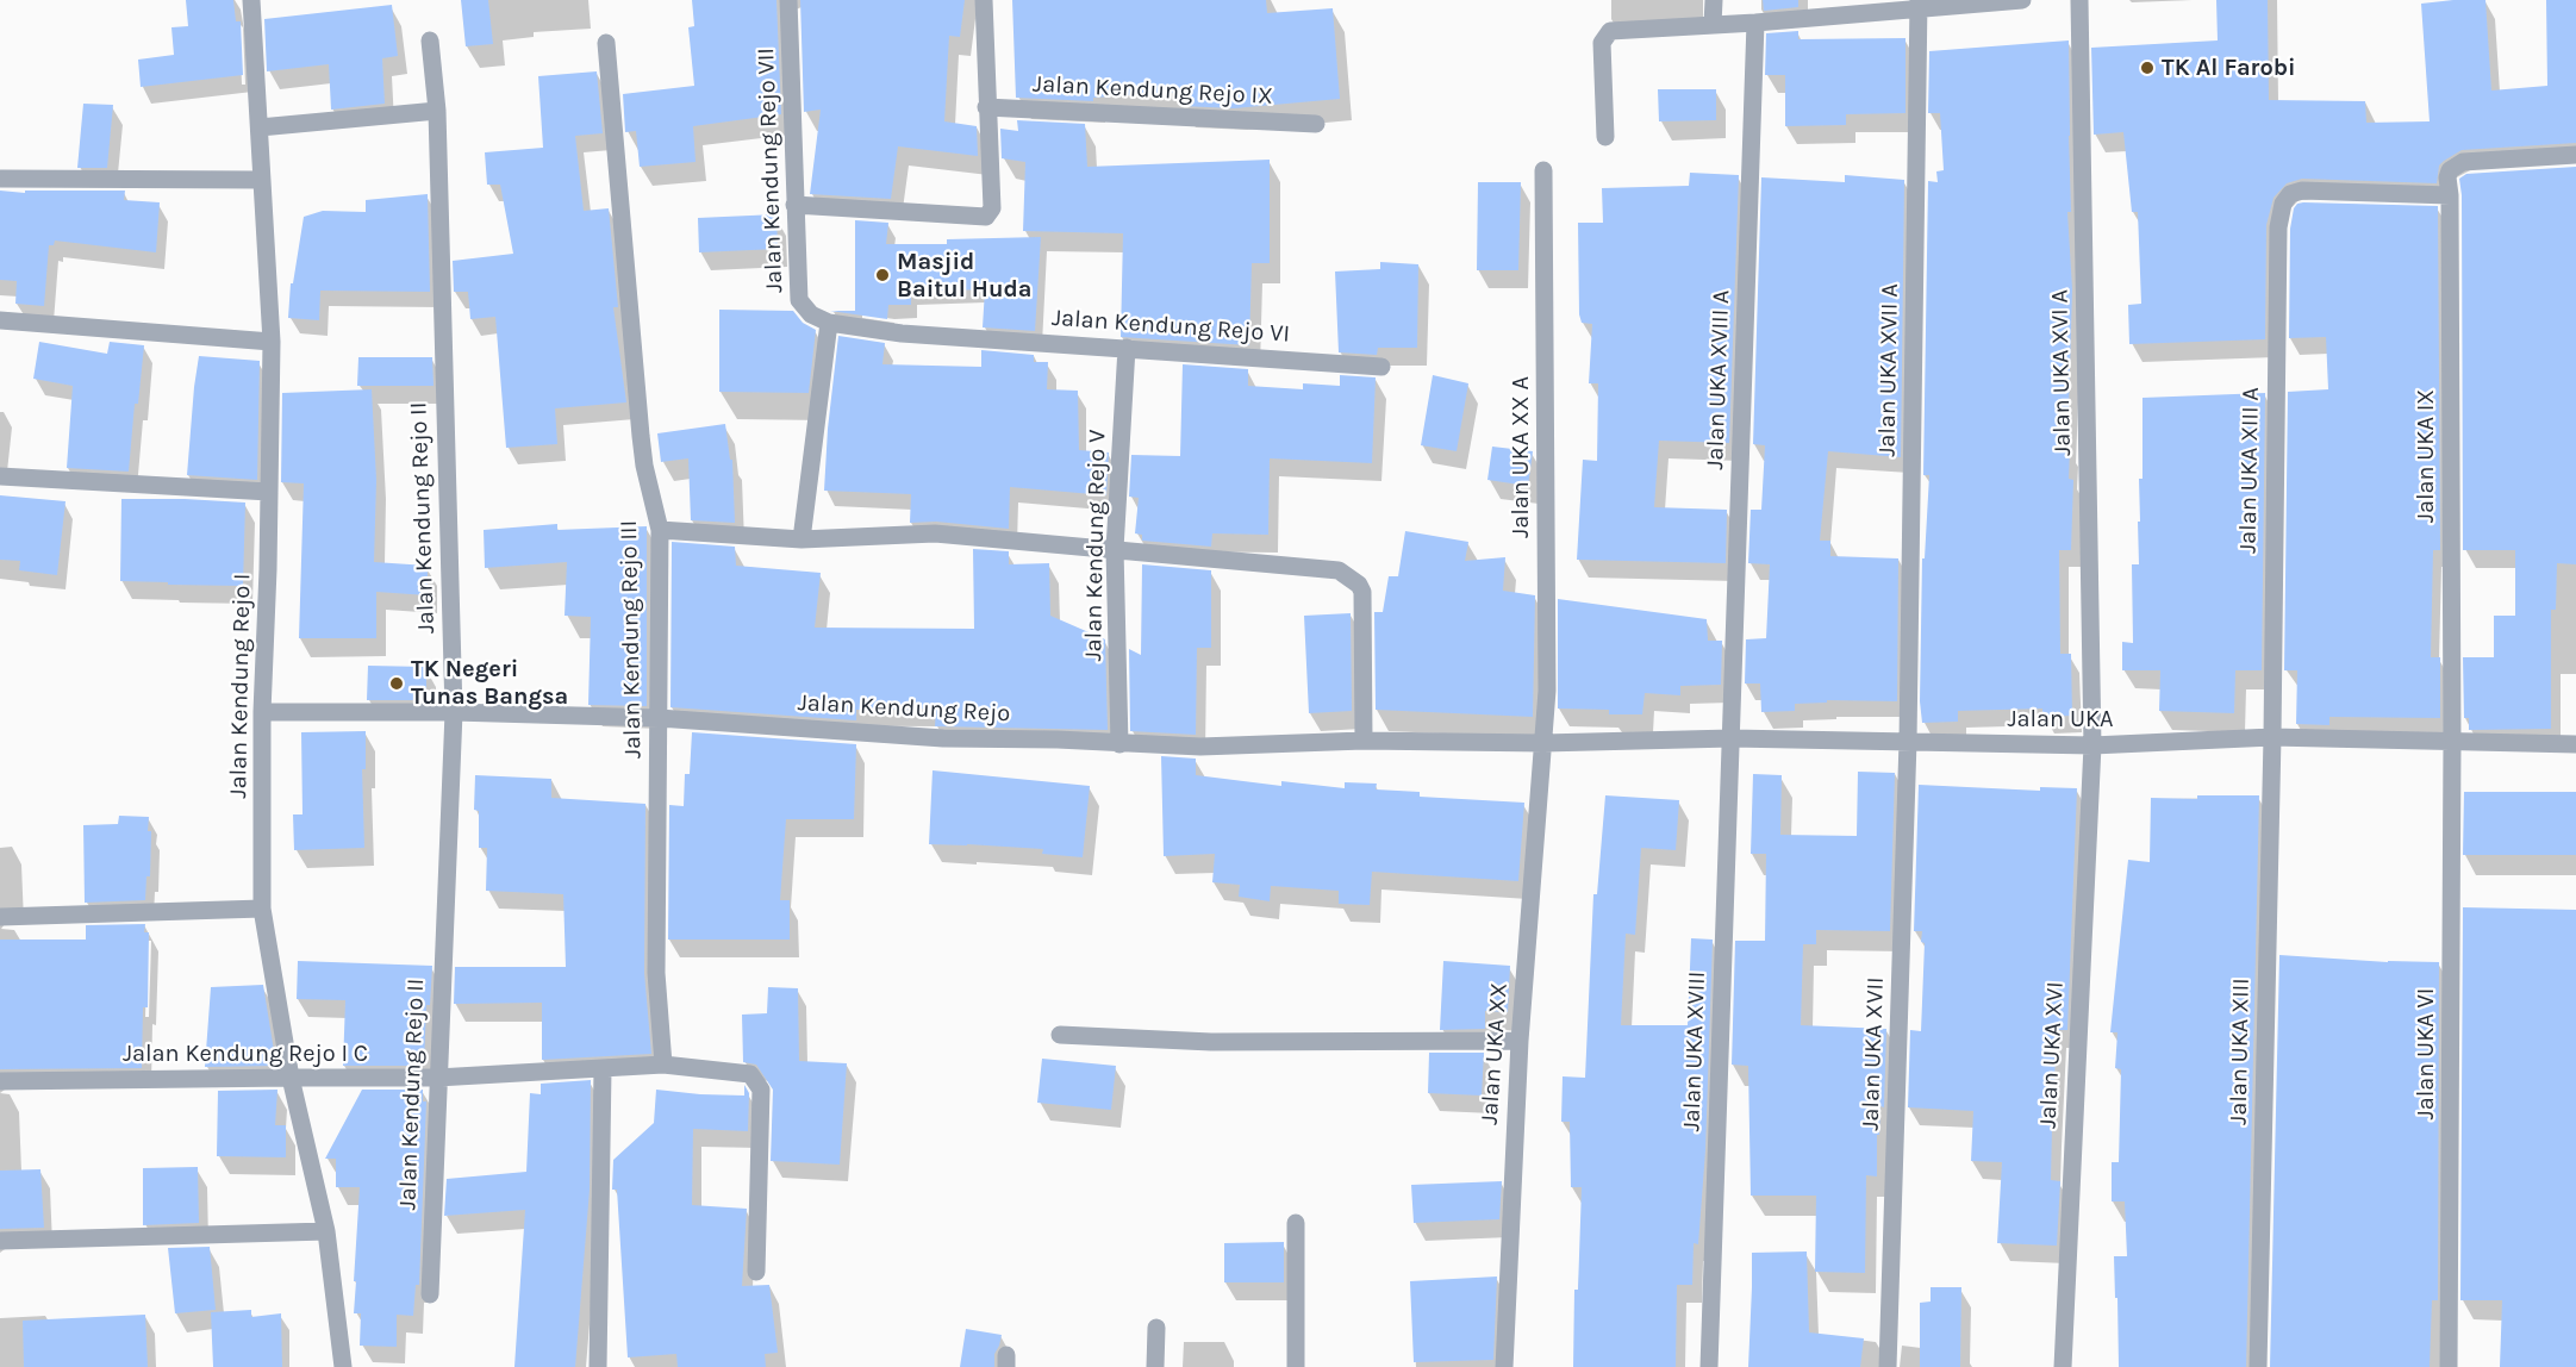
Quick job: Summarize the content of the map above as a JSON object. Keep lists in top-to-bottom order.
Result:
{
  "streets": {
    "street": [
      "Jalan Kendung Rejo IX",
      "Jalan Kendung Rejo VII",
      "Jalan Kendung Rejo VI",
      "Jalan UKA XVII A",
      "Jalan UKA XVI A",
      "Jalan UKA XVIII A",
      "Jalan UKA IX",
      "Jalan UKA XX A",
      "Jalan UKA XIII A",
      "Jalan Kendung Rejo II",
      "Jalan Kendung Rejo V",
      "Jalan Kendung Rejo III",
      "Jalan Kendung Rejo I",
      "Jalan Kendung Rejo",
      "Jalan UKA",
      "Jalan UKA XVIII",
      "Jalan UKA XIII",
      "Jalan Kendung Rejo I C",
      "Jalan UKA XX",
      "Jalan UKA XVII",
      "Jalan UKA VI",
      "Jalan UKA XVI"
    ]
  },
  "crossings": [
    ["Jalan Kendung Rejo VII", "Jalan Kendung Rejo VI"],
    ["Jalan Kendung Rejo VI", "Jalan Kendung Rejo V"],
    ["Jalan UKA XVII A", "Jalan UKA"],
    ["Jalan UKA XVII A", "Jalan UKA XVII"],
    ["Jalan UKA XVI A", "Jalan UKA"],
    ["Jalan UKA XVI A", "Jalan UKA XVI"],
    ["Jalan UKA XVIII A", "Jalan UKA"],
    ["Jalan UKA XVIII A", "Jalan UKA XVIII"],
    ["Jalan UKA IX", "Jalan UKA XIII A"],
    ["Jalan UKA IX", "Jalan UKA"],
    ["Jalan UKA IX", "Jalan UKA VI"],
    ["Jalan UKA XX A", "Jalan Kendung Rejo"],
    ["Jalan UKA XX A", "Jalan UKA"],
    ["Jalan UKA XX A", "Jalan UKA XX"],
    ["Jalan UKA XIII A", "Jalan UKA"],
    ["Jalan UKA XIII A", "Jalan UKA XIII"],
    ["Jalan Kendung Rejo II", "Jalan Kendung Rejo"],
    ["Jalan Kendung Rejo II", "Jalan Kendung Rejo I C"],
    ["Jalan Kendung Rejo V", "Jalan Kendung Rejo"],
    ["Jalan Kendung Rejo III", "Jalan Kendung Rejo"],
    ["Jalan Kendung Rejo III", "Jalan Kendung Rejo I C"],
    ["Jalan Kendung Rejo I", "Jalan Kendung Rejo"],
    ["Jalan Kendung Rejo I", "Jalan Kendung Rejo I C"],
    ["Jalan Kendung Rejo", "Jalan UKA"],
    ["Jalan Kendung Rejo", "Jalan UKA XX"],
    ["Jalan UKA", "Jalan UKA XVIII"],
    ["Jalan UKA", "Jalan UKA XIII"],
    ["Jalan UKA", "Jalan UKA XX"],
    ["Jalan UKA", "Jalan UKA XVII"],
    ["Jalan UKA", "Jalan UKA VI"],
    ["Jalan UKA", "Jalan UKA XVI"]
  ],
  "places": ["TK Al Farobi", "Masjid Baitul Huda", "TK Negeri Tunas Bangsa"]
}
